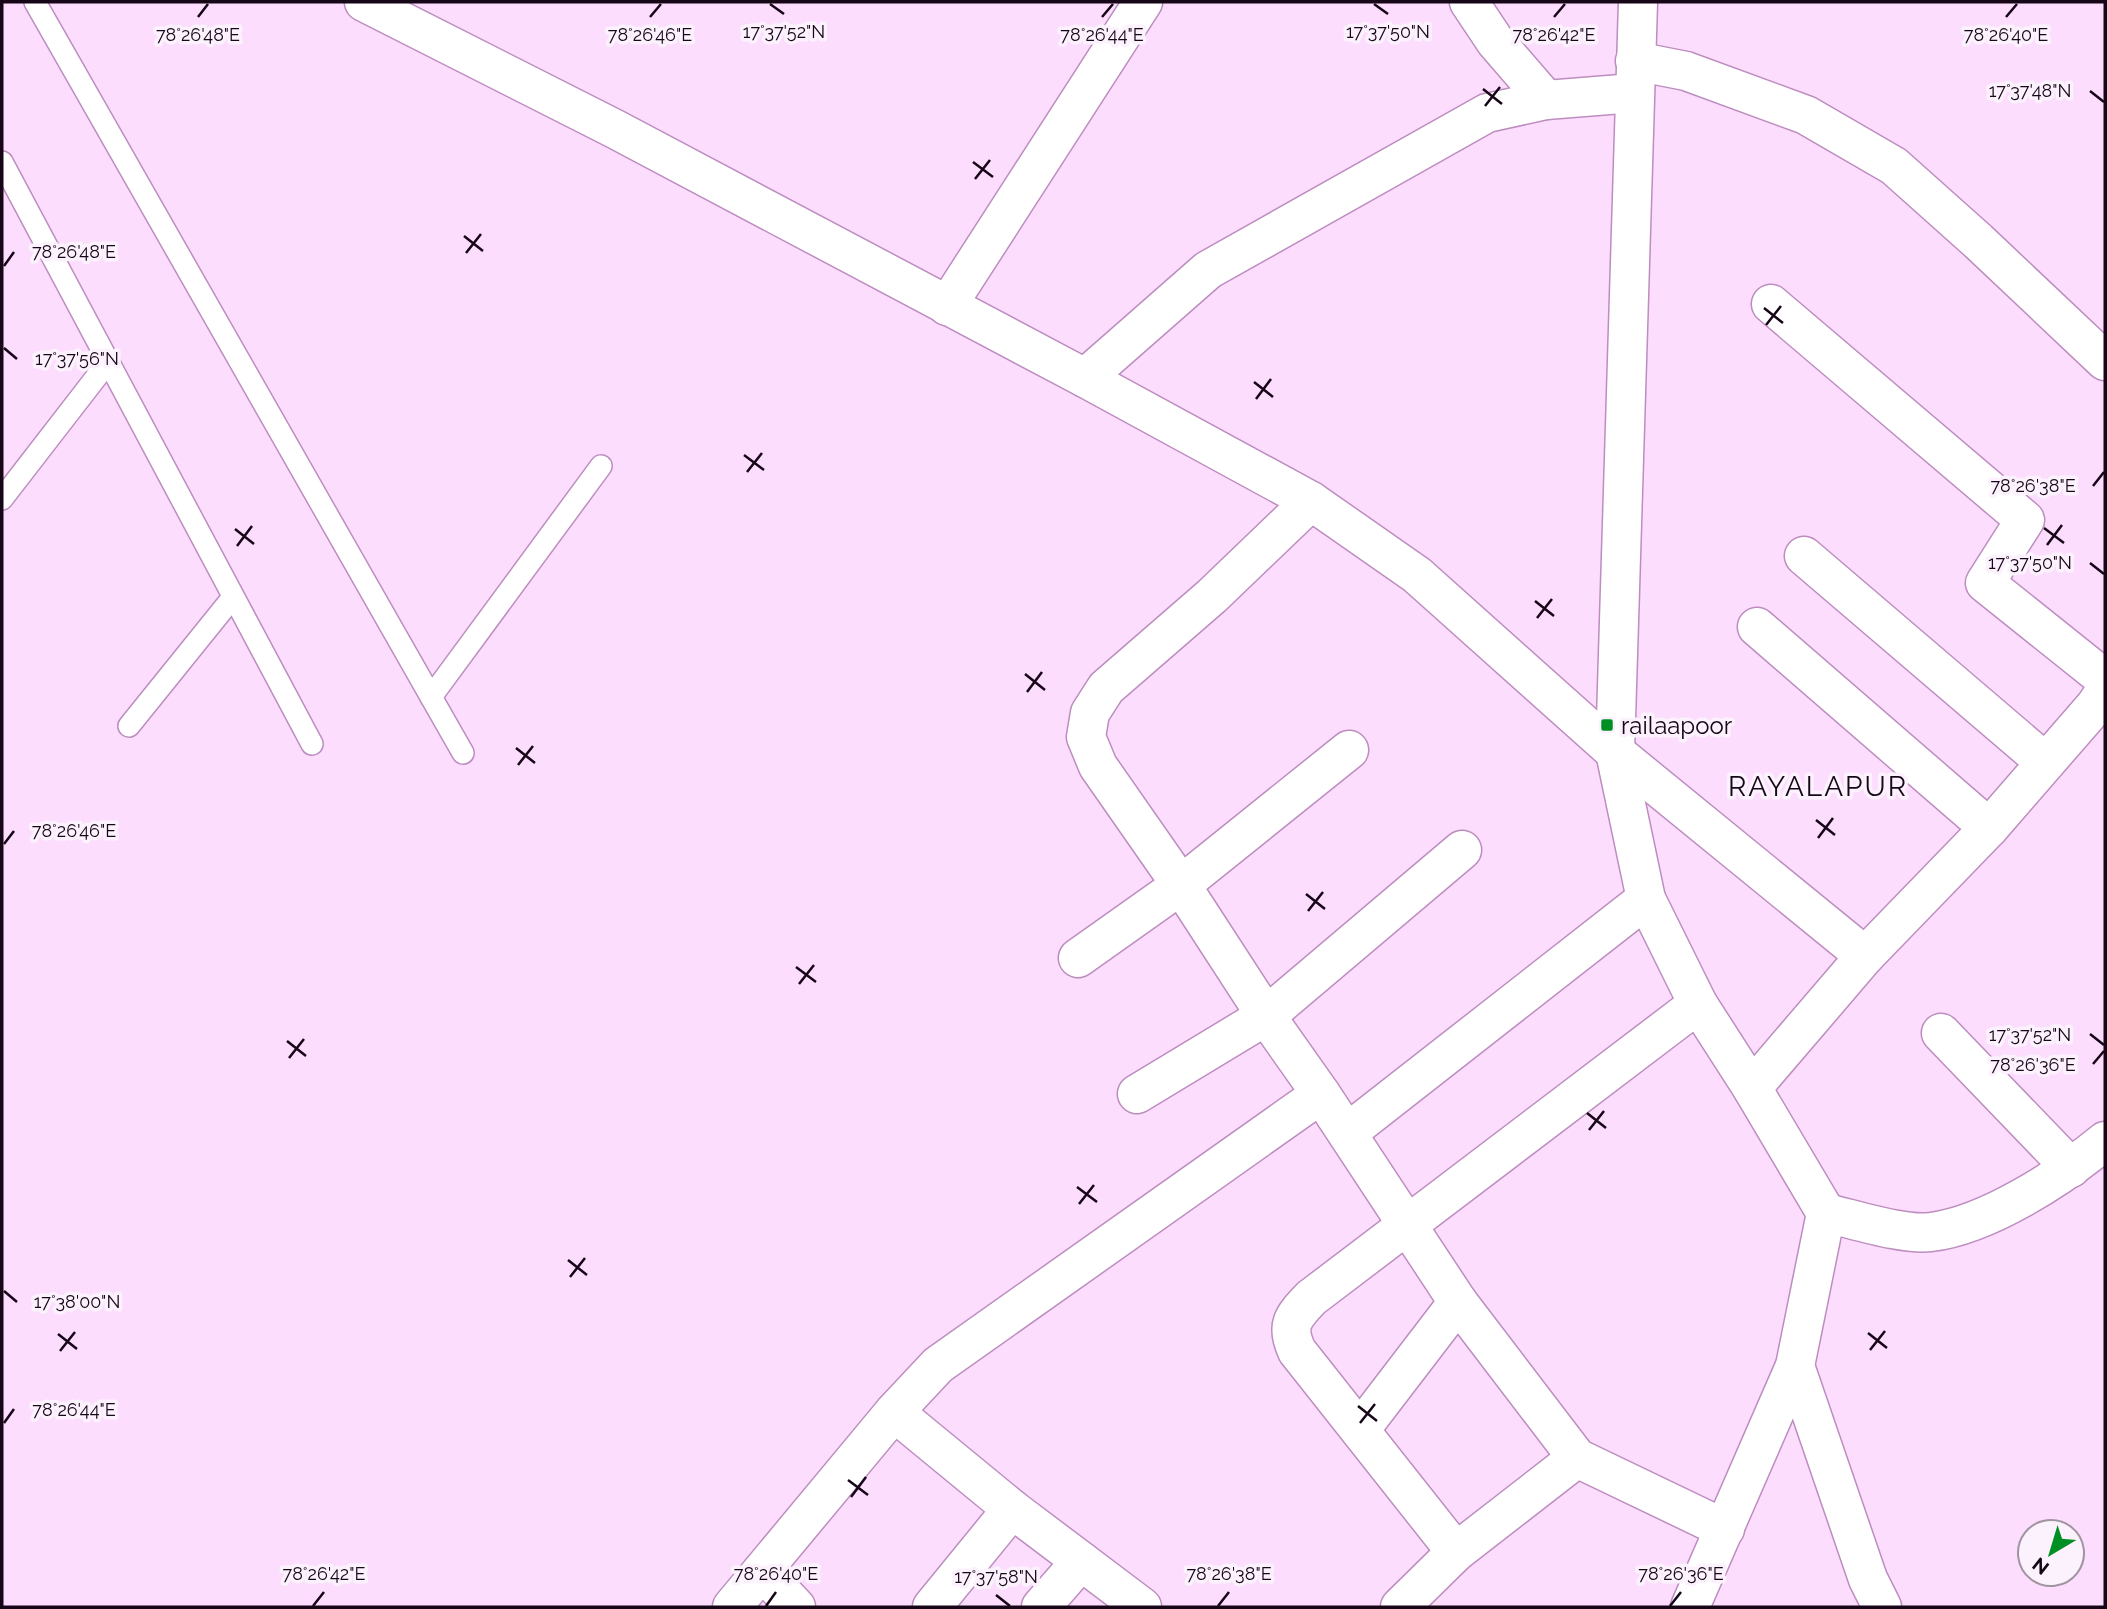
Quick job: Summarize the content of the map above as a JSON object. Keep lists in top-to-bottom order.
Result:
{
  "districts": ["RAYALAPUR"],
  "places": {
    "transit": ["railaapoor"]
  },
  "north": "bottom left",
  "coordinates": [
    "17°37'52\"N",
    "17°37'50\"N",
    "78°26'48\"E",
    "78°26'46\"E",
    "78°26'44\"E",
    "78°26'42\"E",
    "78°26'40\"E",
    "17°37'48\"N",
    "17°37'56\"N",
    "78°26'38\"E",
    "78°26'36\"E",
    "17°38'00\"N",
    "17°37'58\"N"
  ]
}
